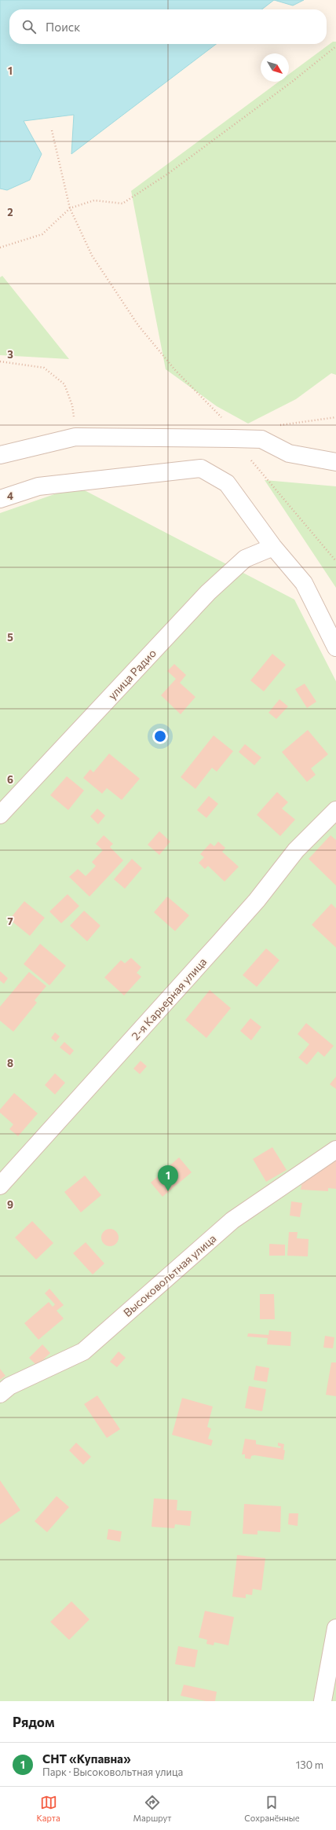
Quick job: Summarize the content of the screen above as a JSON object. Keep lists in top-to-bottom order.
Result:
{
  "streets": {
    "street": ["улица Радио", "2-я Карьерная улица", "Высоковольтная улица"]
  },
  "north": "bottom right",
  "page": {
    "search": "Поиск",
    "pins": "1",
    "heading": "Рядом",
    "list": [
      {
        "mark": "1",
        "name": "СНТ «Купавна»",
        "note": "Парк · Высоковольтная улица",
        "value": "130 m"
      }
    ],
    "nav": ["Карта", "Маршрут", "Сохранённые"]
  },
  "grid": {
    "rows": [
      "1",
      "2",
      "3",
      "4",
      "5",
      "6",
      "7",
      "8",
      "9"
    ]
  }
}
